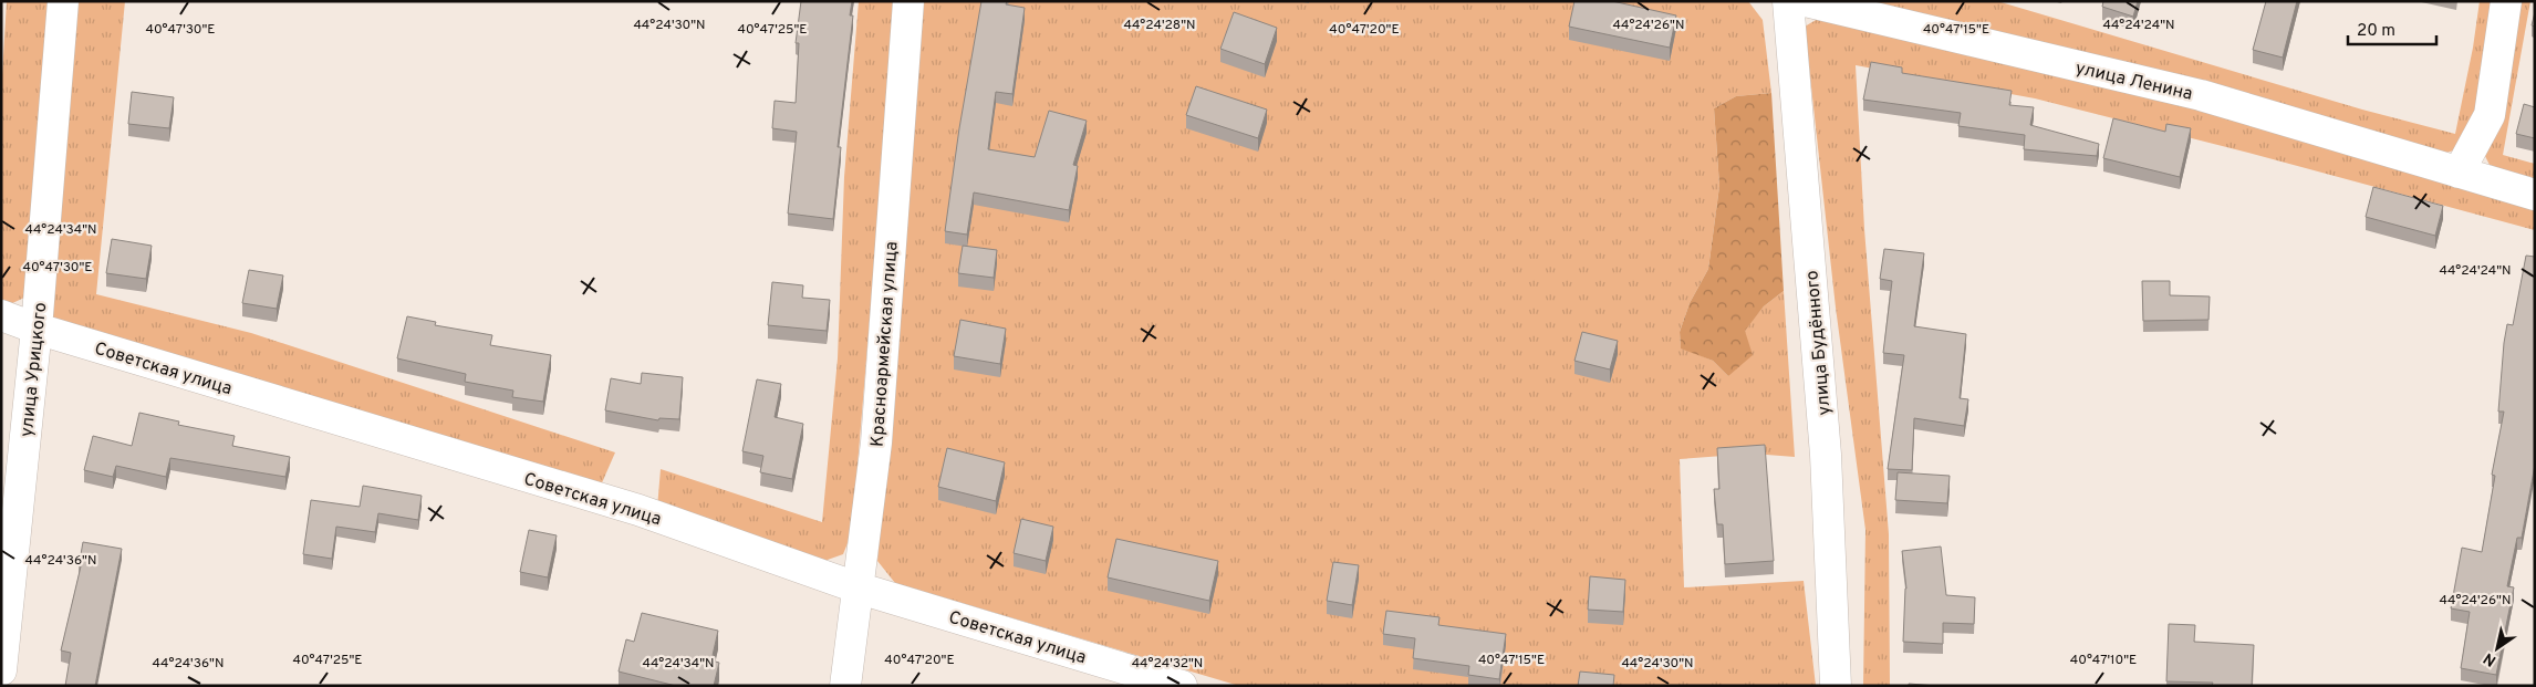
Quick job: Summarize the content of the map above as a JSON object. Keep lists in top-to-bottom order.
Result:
{
  "streets": {
    "street": [
      "улица Ленина",
      "улица Будённого",
      "Красноармейская улица",
      "Советская улица",
      "улица Урицкого"
    ]
  },
  "crossings": [
    ["Красноармейская улица", "Советская улица"],
    ["Советская улица", "улица Урицкого"]
  ],
  "scale_bar": "20 m",
  "north": "bottom left",
  "coordinates": [
    "44°24'30\"N",
    "44°24'28\"N",
    "44°24'26\"N",
    "44°24'24\"N",
    "40°47'30\"E",
    "40°47'25\"E",
    "40°47'20\"E",
    "40°47'15\"E",
    "44°24'34\"N",
    "44°24'36\"N",
    "40°47'10\"E",
    "44°24'32\"N"
  ]
}
